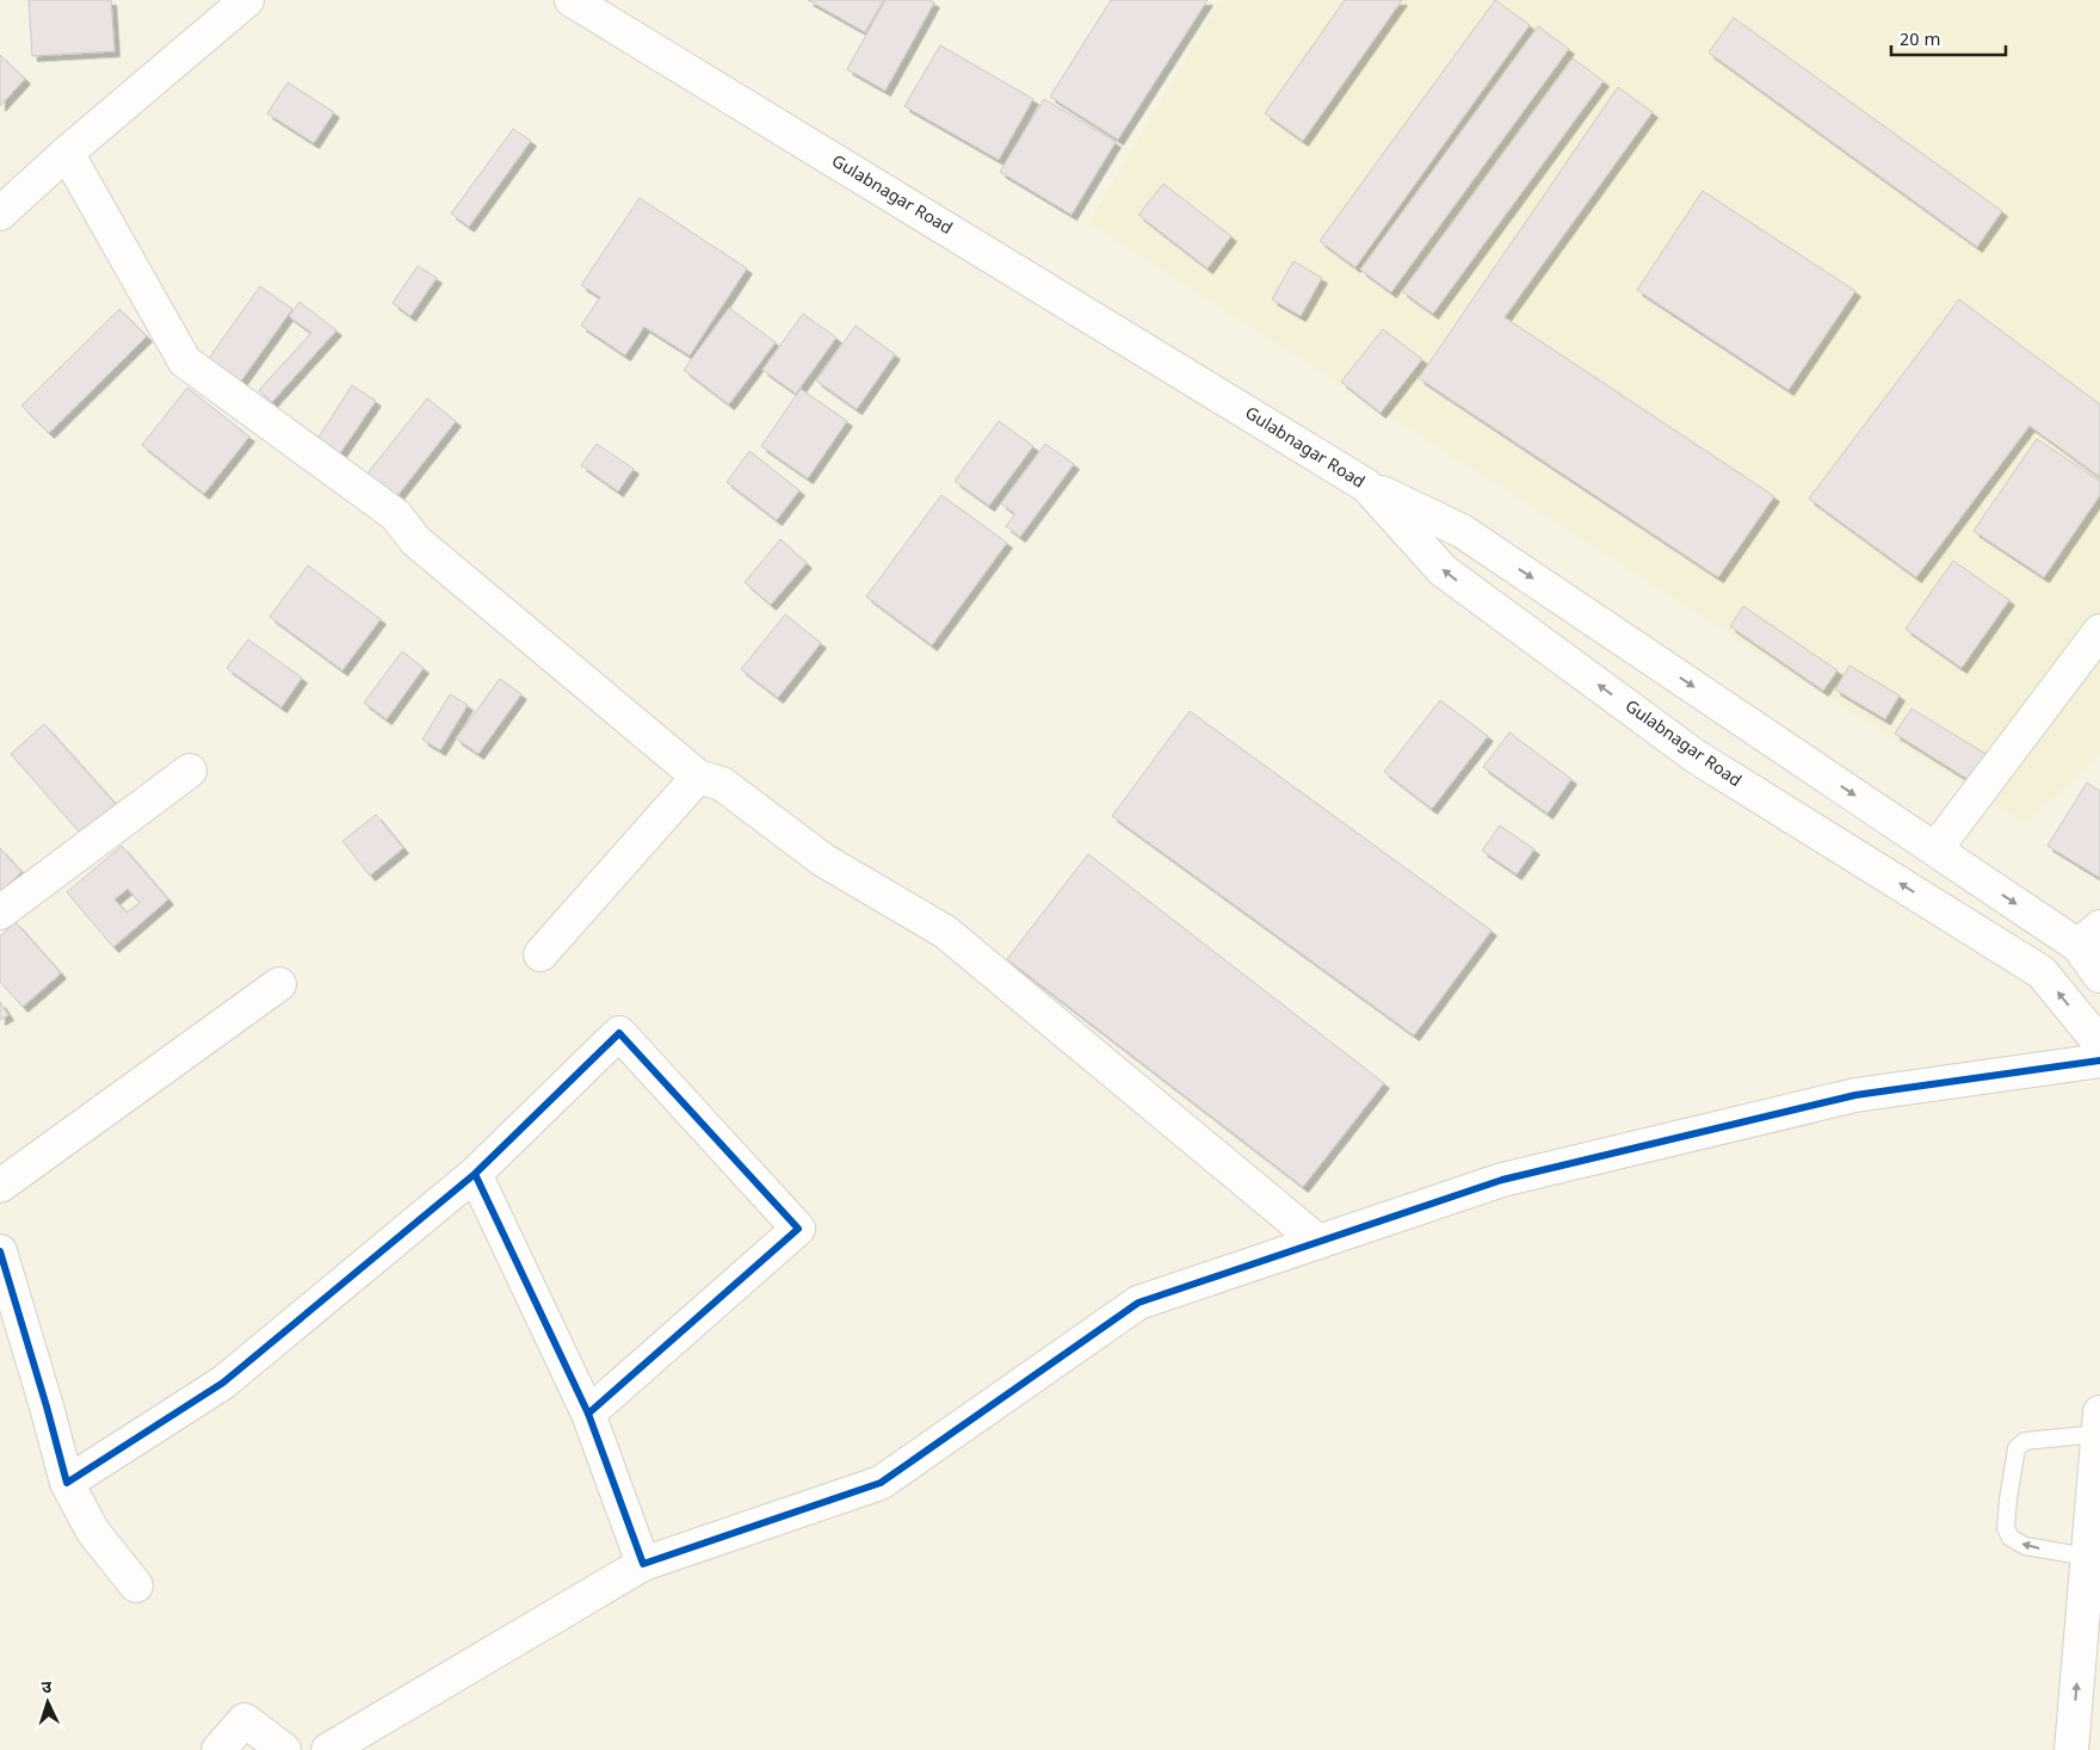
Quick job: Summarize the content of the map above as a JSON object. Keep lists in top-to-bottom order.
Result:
{
  "streets": {
    "street": ["Gulabnagar Road"]
  },
  "scale_bar": "20 m",
  "north": "top"
}
